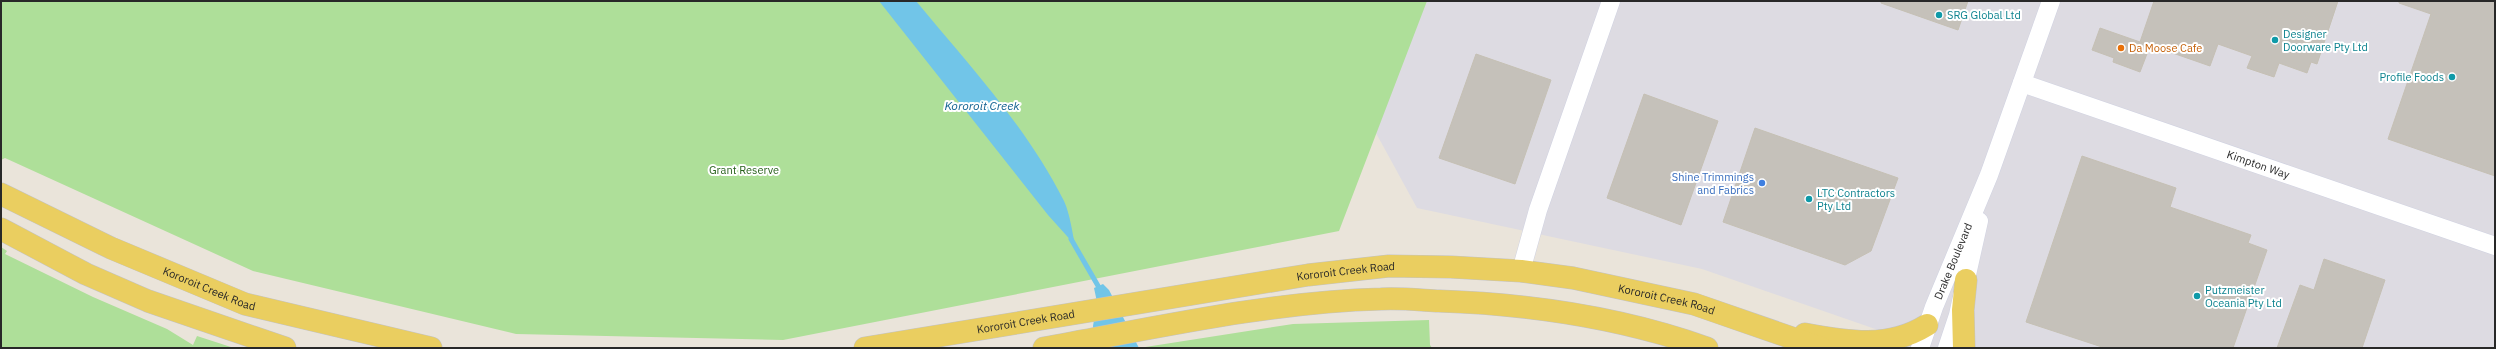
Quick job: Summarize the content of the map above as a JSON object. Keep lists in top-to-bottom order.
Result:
{
  "streets": {
    "main road": ["Kororoit Creek Road"],
    "street": ["Kimpton Way", "Drake Boulevard"]
  },
  "crossings": [
    ["Kimpton Way", "Drake Boulevard"]
  ],
  "water": ["Kororoit Creek"],
  "parks": ["Grant Reserve"],
  "places": [
    "SRG Global Ltd",
    "Designer Doorware Pty Ltd",
    "Da Moose Cafe",
    "Profile Foods",
    "Shine Trimmings and Fabrics",
    "LTC Contractors Pty Ltd",
    "Putzmeister Oceania Pty Ltd"
  ]
}
